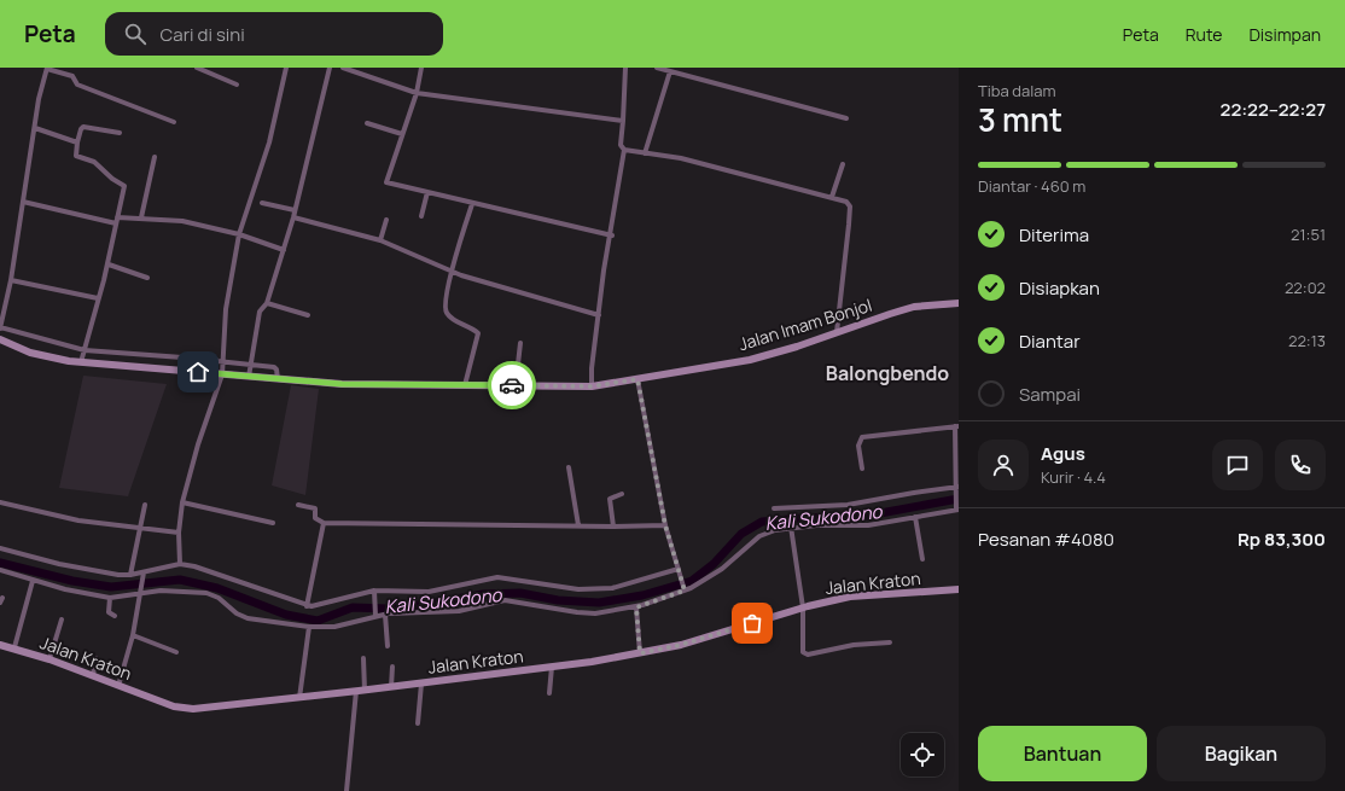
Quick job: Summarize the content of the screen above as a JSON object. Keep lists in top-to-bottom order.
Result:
{
  "streets": {
    "street": ["Jalan Imam Bonjol", "Jalan Kraton"]
  },
  "districts": ["Balongbendo"],
  "water": ["Kali Sukodono"],
  "page": {
    "header": "Peta",
    "search": "Cari di sini",
    "nav": ["Peta", "Rute", "Disimpan"],
    "heading": ["3 mnt", "Tiba dalam", "22:22–22:27"],
    "panel": [
      "Agus",
      "Kurir · 4.4",
      "Pesanan #4080",
      "Rp 83,300"
    ],
    "bar": "Diantar · 460 m",
    "list": [
      ["Diterima", "21:51"],
      ["Disiapkan", "22:02"],
      ["Diantar", "22:13"],
      "Sampai"
    ],
    "buttons": ["Bantuan", "Bagikan"]
  }
}
